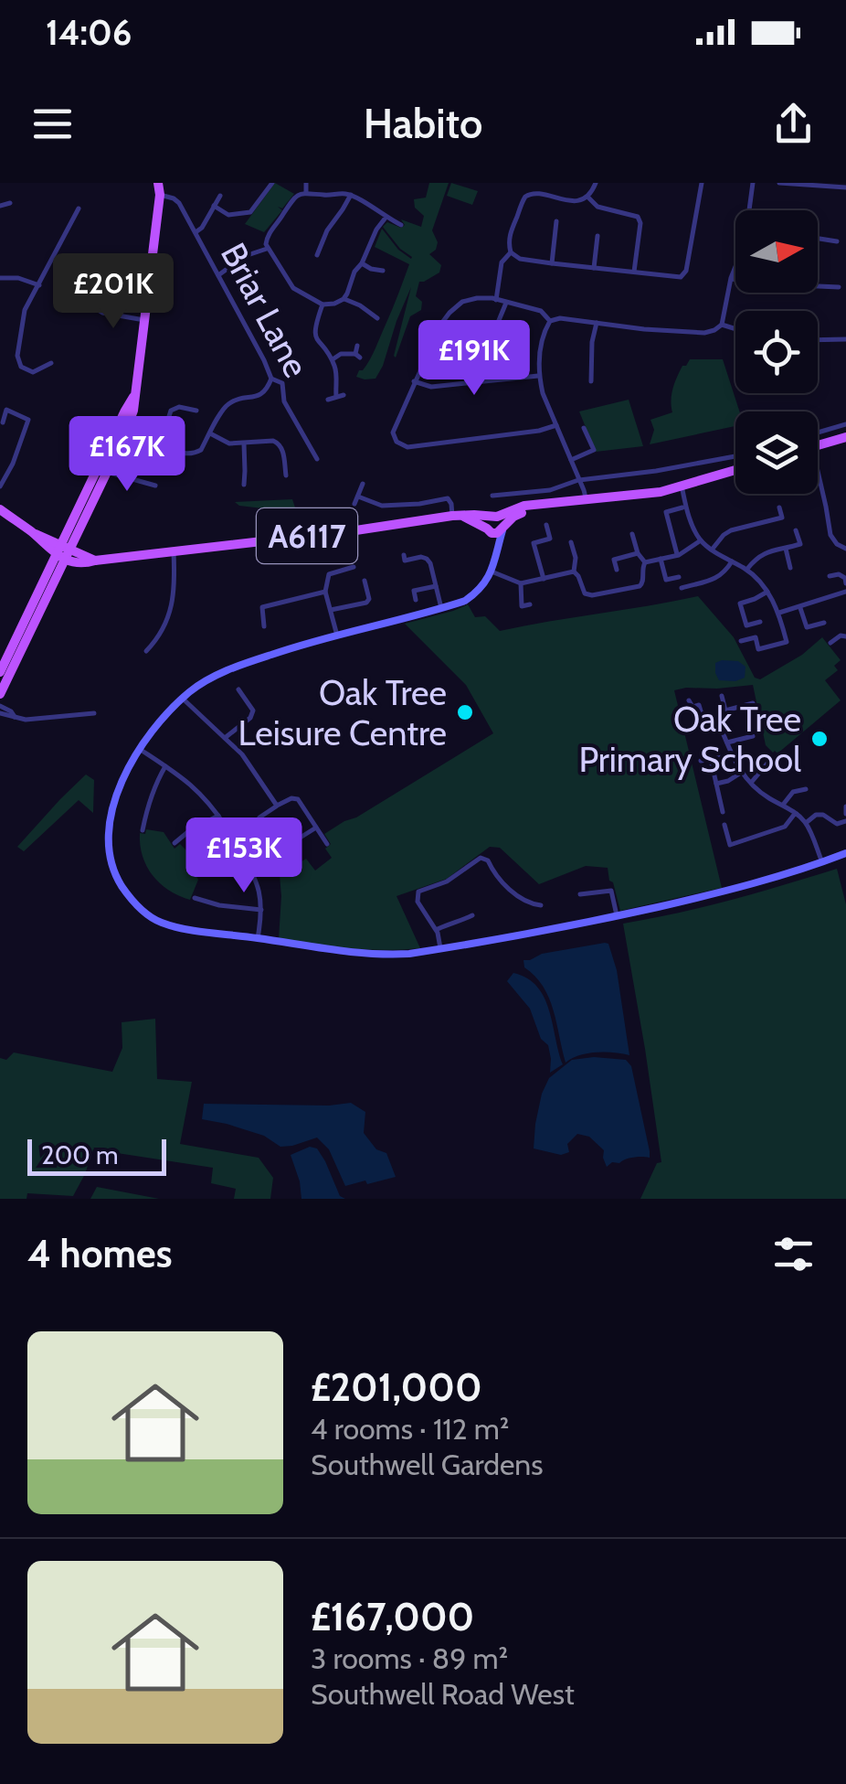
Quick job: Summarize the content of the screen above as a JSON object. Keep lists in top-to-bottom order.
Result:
{
  "streets": {
    "main road": ["A6117"],
    "street": ["Briar Lane"]
  },
  "places": ["Oak Tree Leisure Centre", "Oak Tree Primary School"],
  "scale_bar": "200 m",
  "north": "right",
  "page": {
    "status": "14:06",
    "header": "Habito",
    "price": [
      "£201K",
      "£191K",
      "£167K",
      "£153K"
    ],
    "scale": "200 m",
    "heading": "4 homes",
    "list": [
      {
        "name": "£201,000",
        "note": "4 rooms · 112 m² · Southwell Gardens"
      },
      {
        "name": "£167,000",
        "note": "3 rooms · 89 m² · Southwell Road West"
      }
    ]
  }
}
